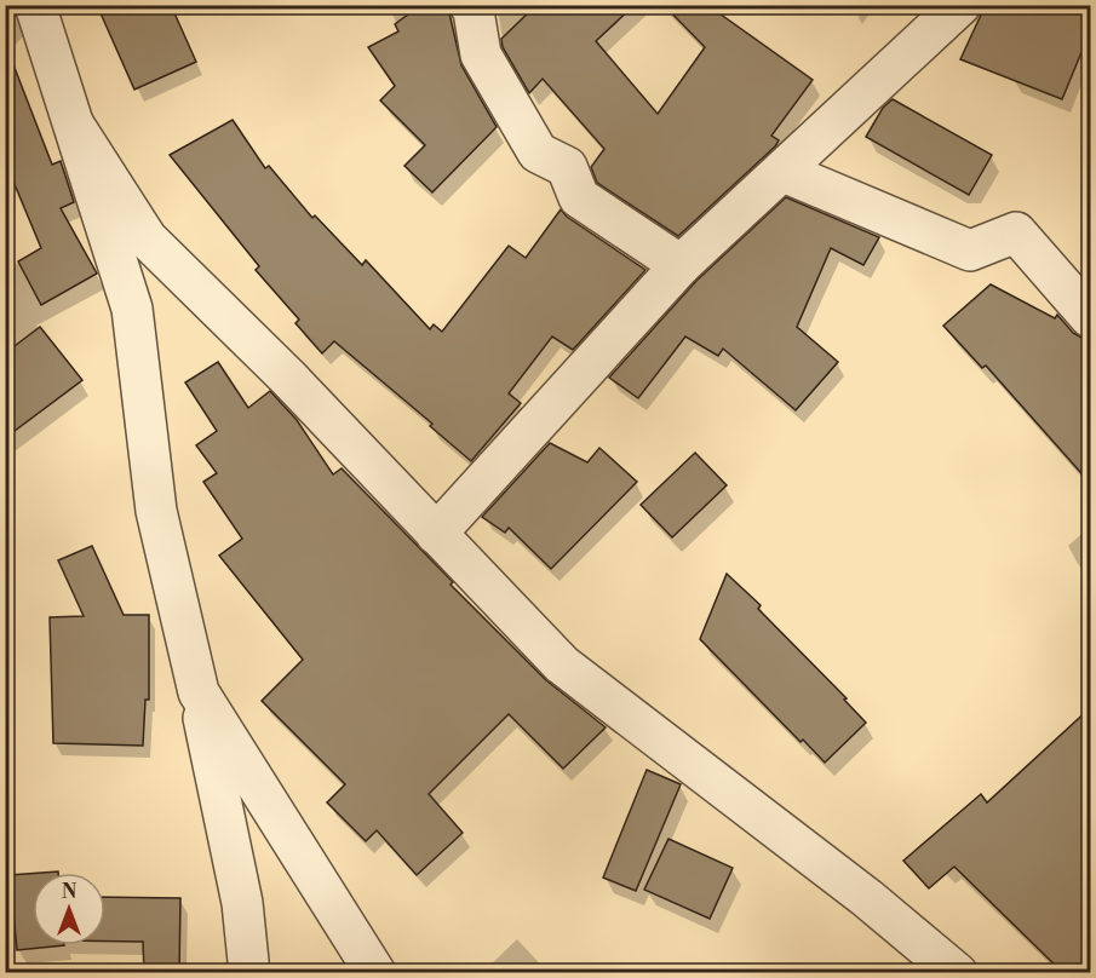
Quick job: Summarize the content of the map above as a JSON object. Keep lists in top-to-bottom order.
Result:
{
  "north": "top"
}
